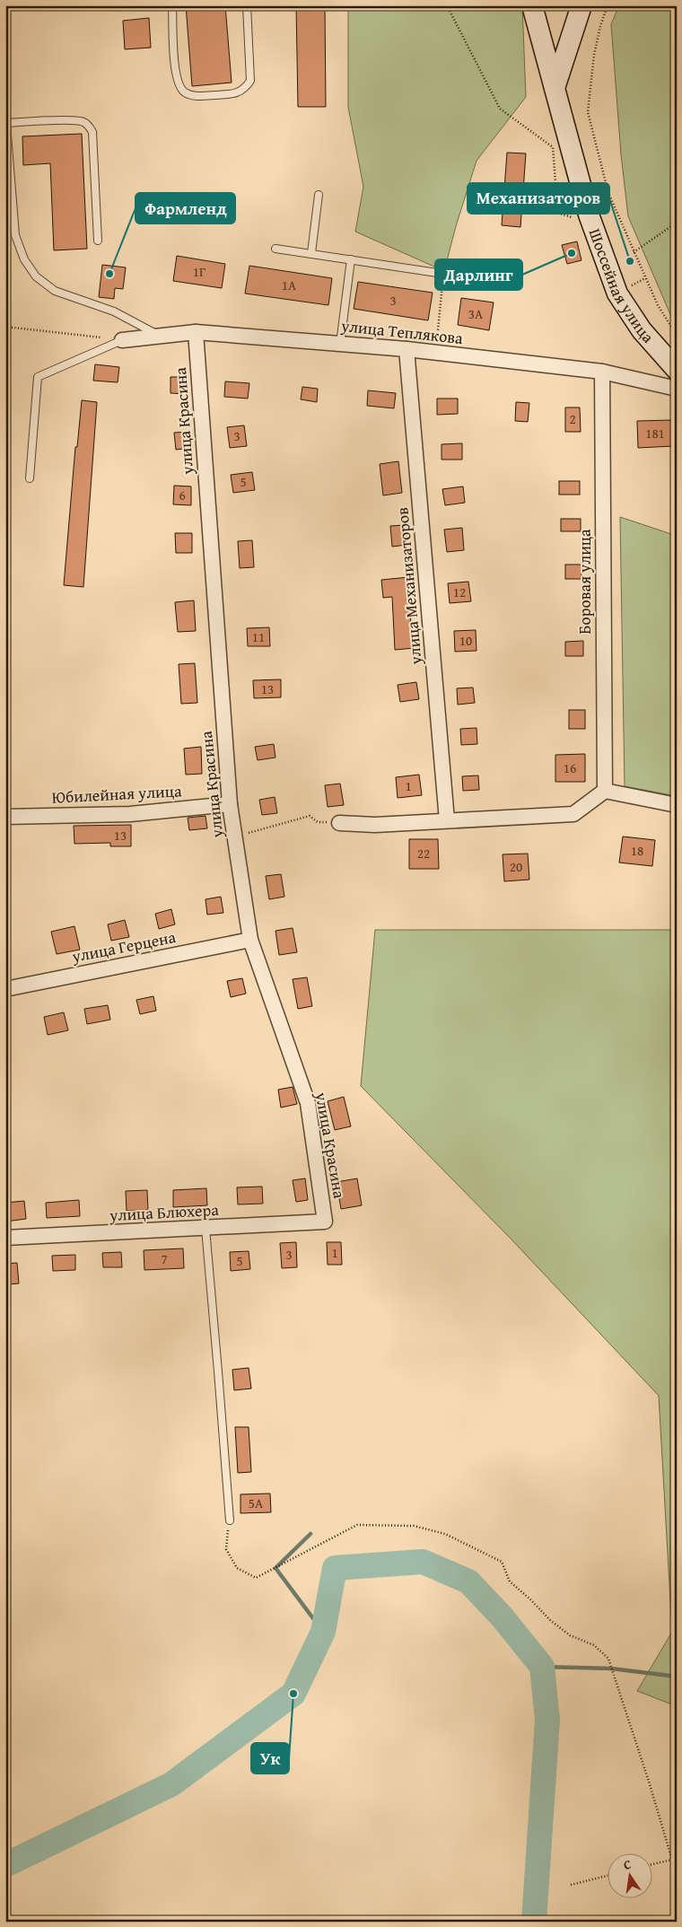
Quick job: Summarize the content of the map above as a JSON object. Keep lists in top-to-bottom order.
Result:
{
  "streets": {
    "main road": ["Шоссейная улица"],
    "street": [
      "улица Теплякова",
      "улица Красина",
      "Боровая улица",
      "улица Механизаторов",
      "Юбилейная улица",
      "улица Герцена",
      "улица Блюхера"
    ]
  },
  "crossings": [
    ["улица Теплякова", "улица Красина"],
    ["улица Теплякова", "Боровая улица"],
    ["улица Теплякова", "улица Механизаторов"],
    ["улица Красина", "Юбилейная улица"],
    ["улица Красина", "улица Герцена"],
    ["улица Красина", "улица Блюхера"]
  ],
  "places": [
    "Дарлинг",
    "Механизаторов",
    "Фармленд",
    "Ук"
  ],
  "house_numbers": [
    "1Г",
    "1А",
    "3",
    "3А",
    "2",
    "181",
    "3",
    "5",
    "6",
    "12",
    "11",
    "10",
    "13",
    "16",
    "1",
    "13",
    "18",
    "22",
    "20",
    "1",
    "3",
    "7",
    "5",
    "5А"
  ],
  "north": "top"
}
